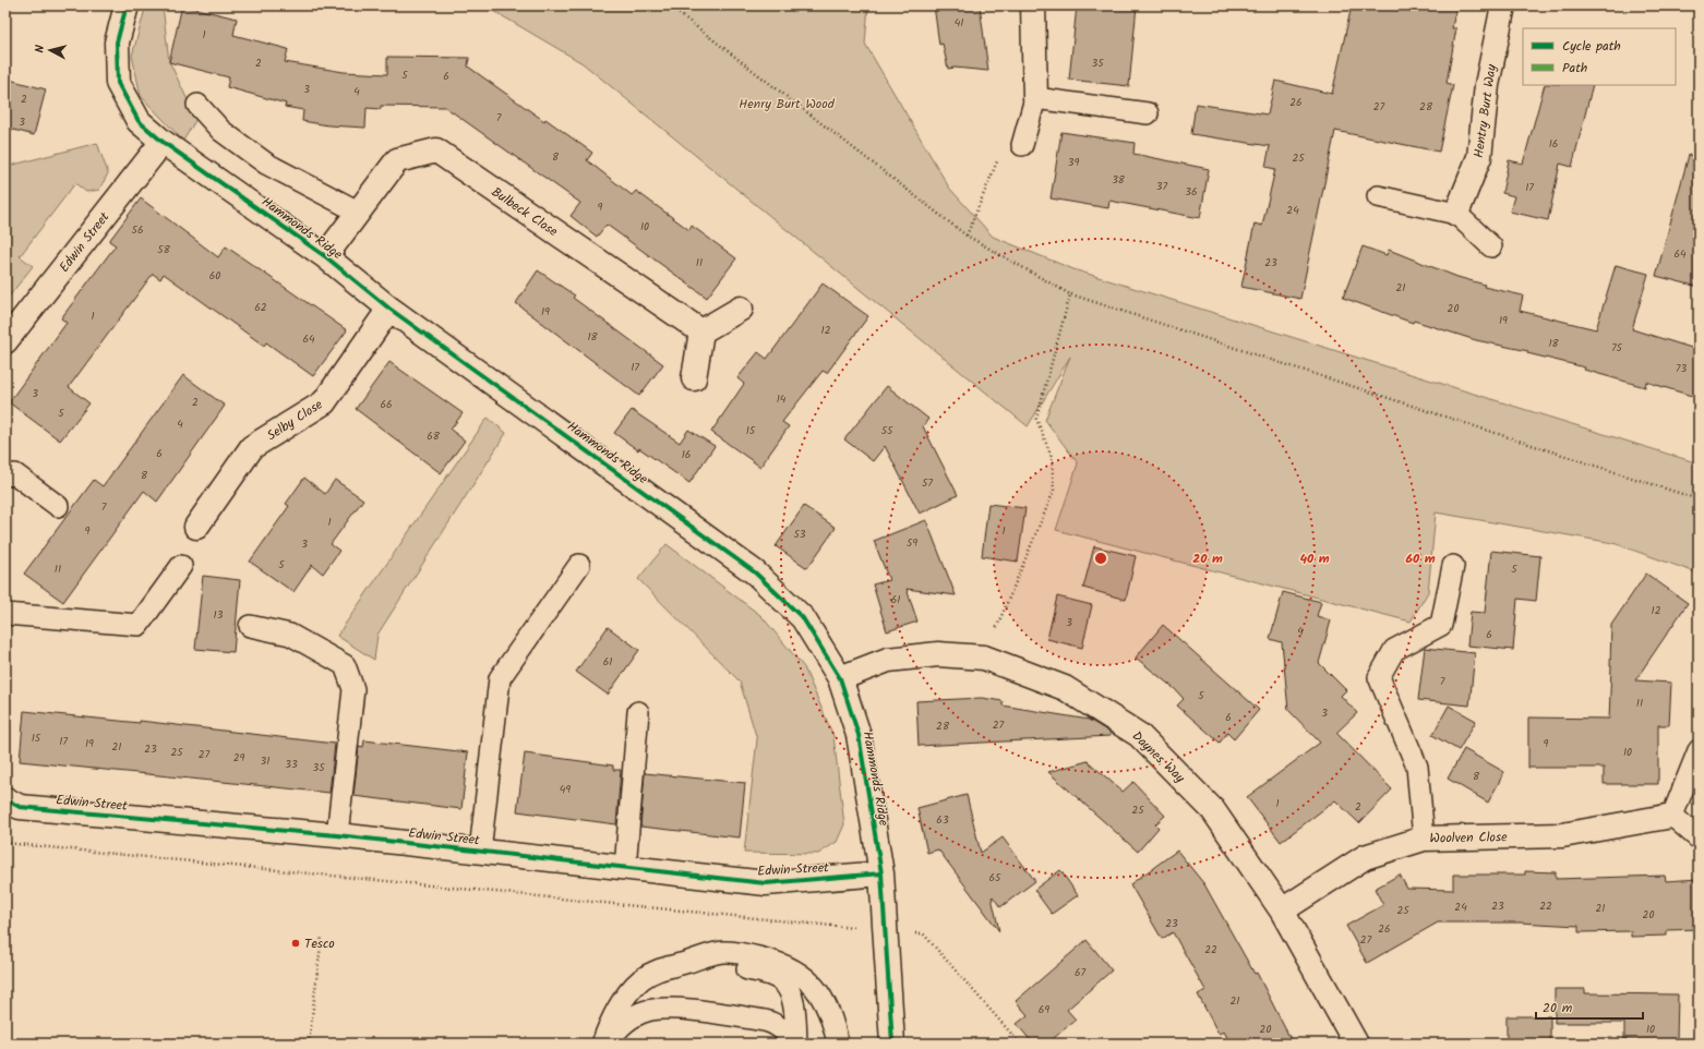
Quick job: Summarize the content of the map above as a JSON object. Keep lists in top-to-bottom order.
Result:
{
  "streets": {
    "street": [
      "Hentry Burt Way",
      "Bulbeck Close",
      "Hammonds Ridge",
      "Edwin Street",
      "Selby Close",
      "Daynes Way",
      "Woolven Close"
    ]
  },
  "crossings": [
    ["Bulbeck Close", "Hammonds Ridge"],
    ["Hammonds Ridge", "Edwin Street"],
    ["Hammonds Ridge", "Selby Close"],
    ["Hammonds Ridge", "Daynes Way"],
    ["Daynes Way", "Woolven Close"]
  ],
  "parks": ["Henry Burt Wood"],
  "places": ["Tesco"],
  "house_numbers": [
    "41",
    "1",
    "2",
    "35",
    "5",
    "6",
    "3",
    "4",
    "2",
    "26",
    "27",
    "28",
    "7",
    "3",
    "16",
    "8",
    "25",
    "39",
    "38",
    "37",
    "17",
    "36",
    "9",
    "24",
    "10",
    "56",
    "58",
    "64",
    "11",
    "23",
    "60",
    "21",
    "62",
    "20",
    "19",
    "1",
    "19",
    "12",
    "18",
    "64",
    "18",
    "75",
    "17",
    "73",
    "3",
    "14",
    "2",
    "66",
    "5",
    "4",
    "15",
    "55",
    "68",
    "6",
    "16",
    "8",
    "57",
    "7",
    "1",
    "9",
    "1",
    "53",
    "59",
    "3",
    "5",
    "11",
    "5",
    "61",
    "12",
    "13",
    "3",
    "4",
    "6",
    "61",
    "7",
    "5",
    "11",
    "3",
    "6",
    "27",
    "28",
    "15",
    "17",
    "19",
    "9",
    "21",
    "23",
    "25",
    "10",
    "27",
    "29",
    "31",
    "33",
    "35",
    "8",
    "49",
    "1",
    "2",
    "25",
    "63",
    "65",
    "23",
    "22",
    "24",
    "21",
    "25",
    "20",
    "23",
    "26",
    "27",
    "22",
    "67",
    "21",
    "69",
    "20",
    "10"
  ],
  "legend": ["Cycle path", "Path"],
  "scale_bar": "20 m",
  "north": "left",
  "rings": ["20 m", "40 m", "60 m"]
}
